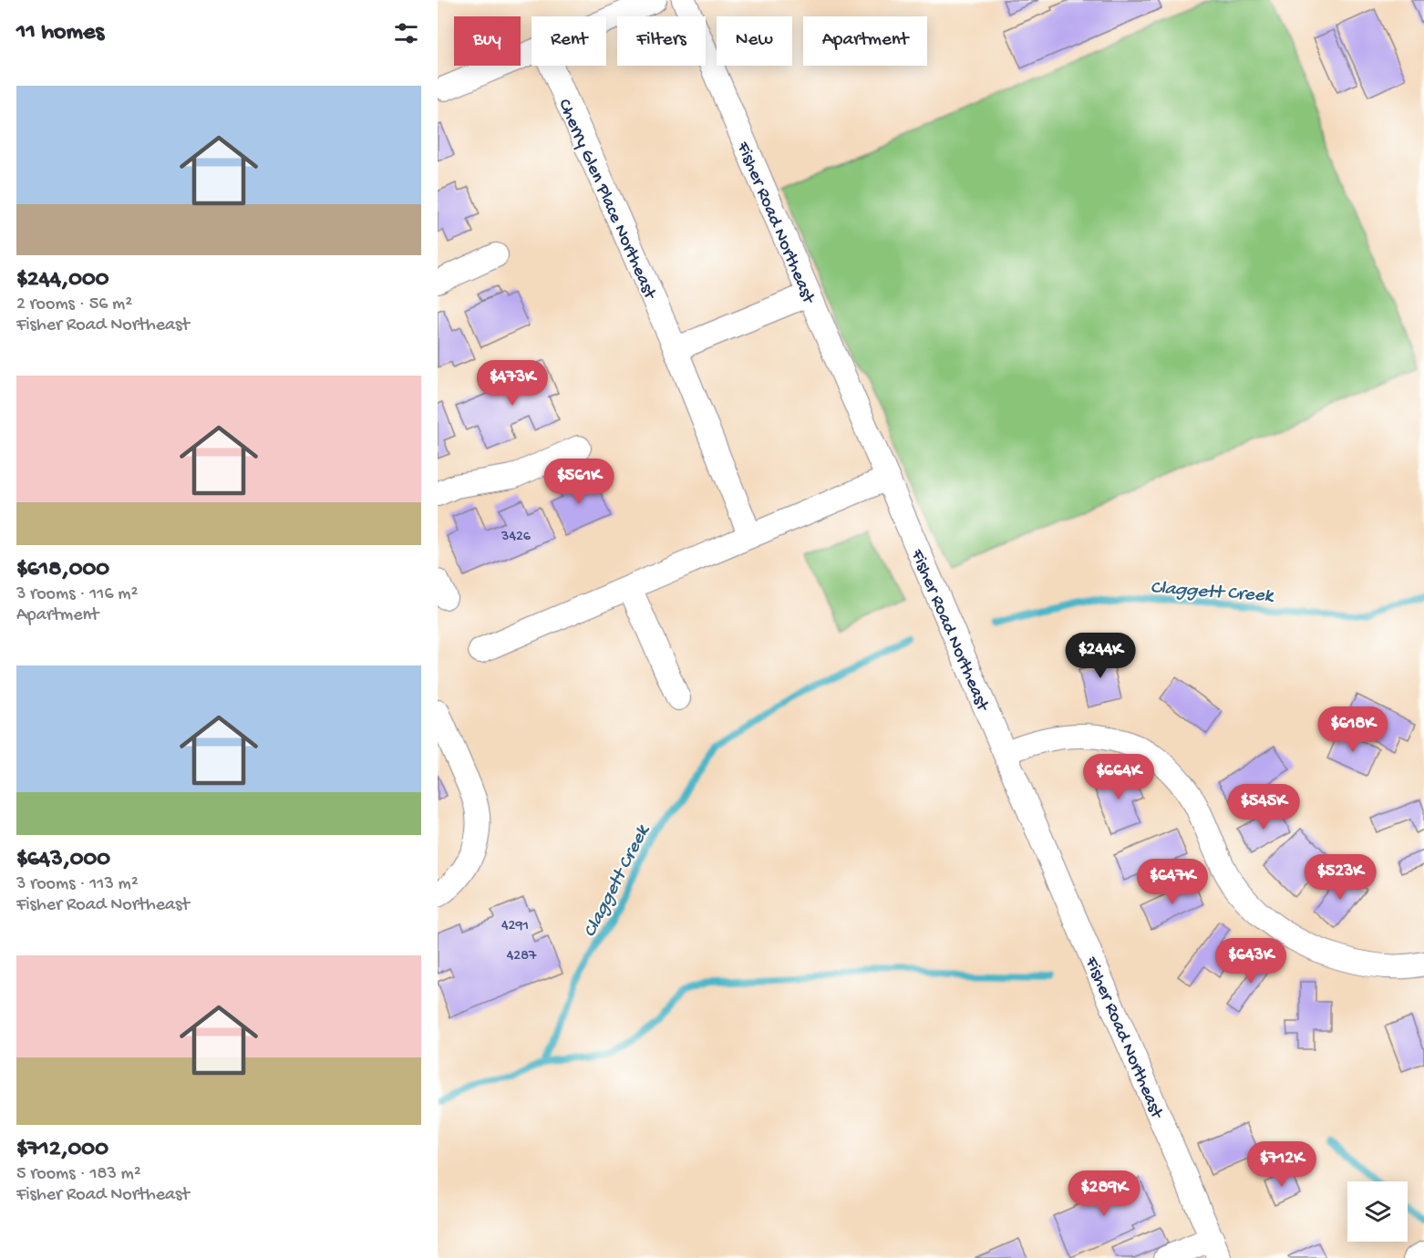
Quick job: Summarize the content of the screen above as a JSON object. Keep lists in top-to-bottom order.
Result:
{
  "streets": {
    "street": ["Cherry Glen Place Northeast", "Fisher Road Northeast"]
  },
  "water": ["Claggett Creek"],
  "house_numbers": ["3426", "4291", "4287"],
  "page": {
    "heading": "11 homes",
    "chip": [
      "Buy",
      "Rent",
      "Filters",
      "New",
      "Apartment"
    ],
    "list": [
      {
        "name": "$244,000",
        "note": "2 rooms · 56 m² · Fisher Road Northeast"
      },
      {
        "name": "$618,000",
        "note": "3 rooms · 116 m² · Apartment"
      },
      {
        "name": "$643,000",
        "note": "3 rooms · 113 m² · Fisher Road Northeast"
      },
      {
        "name": "$712,000",
        "note": "5 rooms · 183 m² · Fisher Road Northeast"
      }
    ],
    "price": [
      "$473K",
      "$561K",
      "$244K",
      "$618K",
      "$664K",
      "$545K",
      "$523K",
      "$647K",
      "$643K",
      "$712K",
      "$289K"
    ]
  }
}
